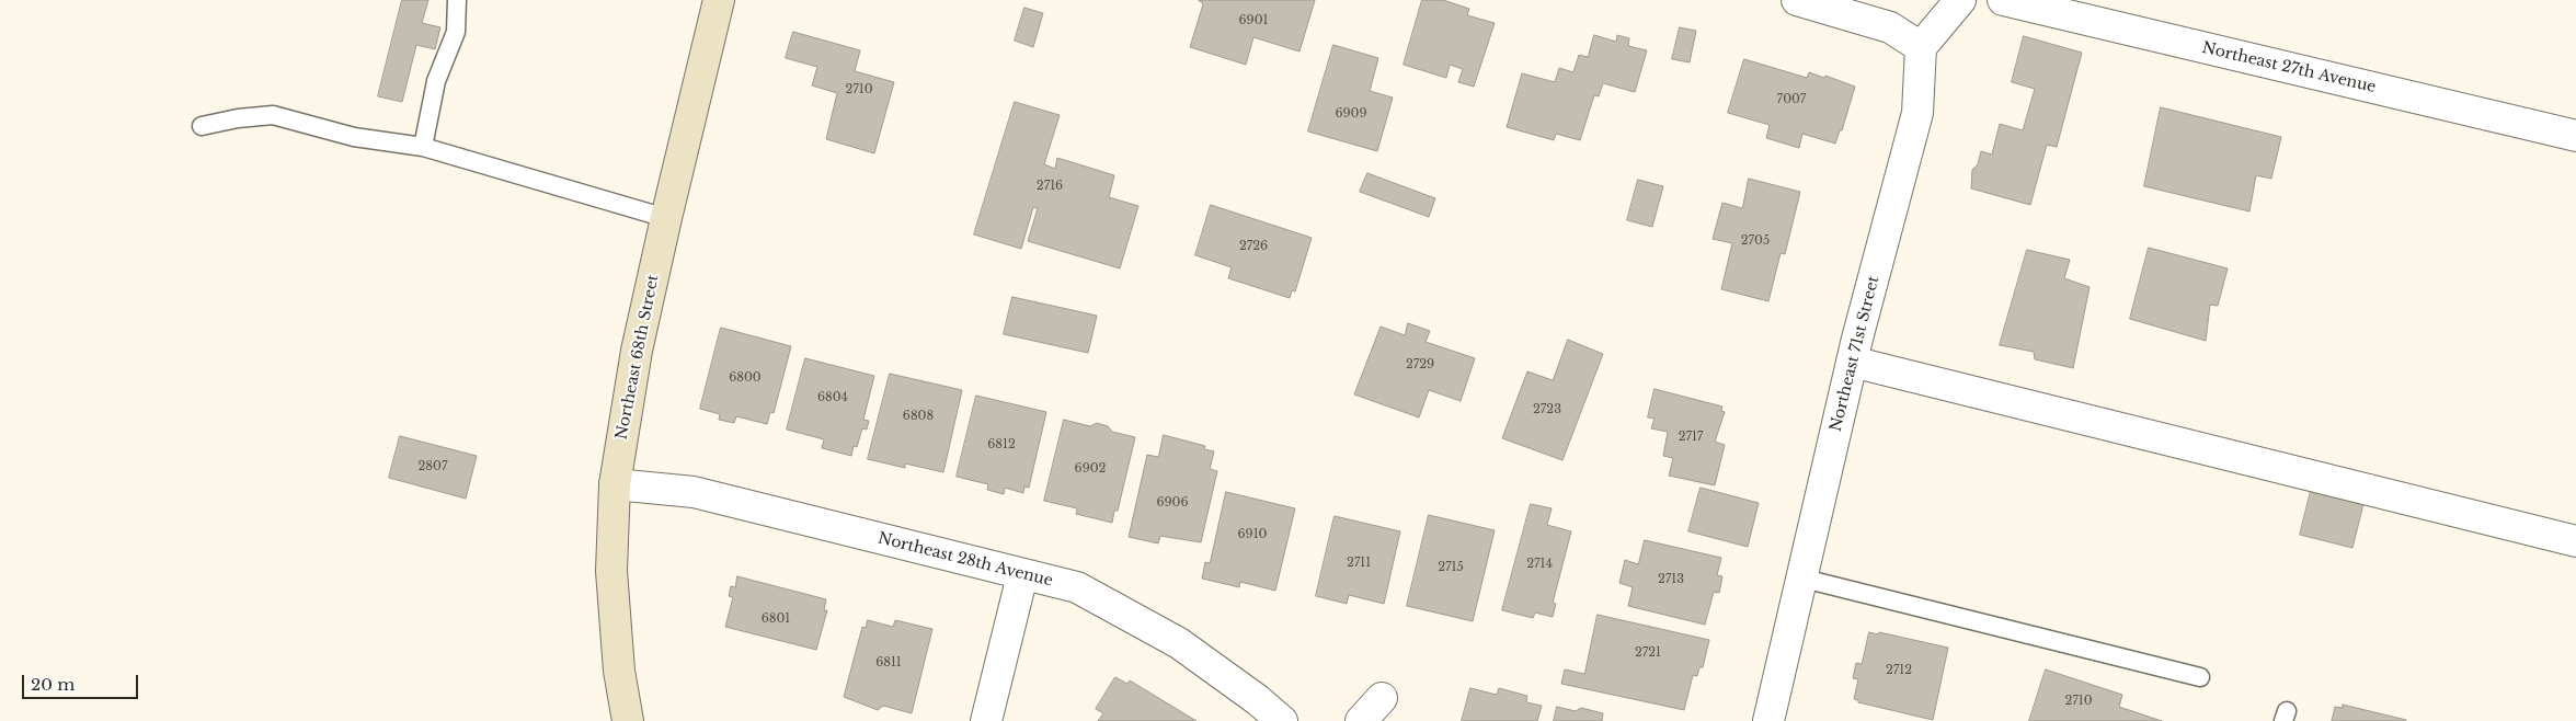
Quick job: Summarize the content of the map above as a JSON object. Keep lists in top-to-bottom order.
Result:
{
  "streets": {
    "street": [
      "Northeast 27th Avenue",
      "Northeast 71st Street",
      "Northeast 68th Street",
      "Northeast 28th Avenue"
    ]
  },
  "crossings": [
    ["Northeast 68th Street", "Northeast 28th Avenue"]
  ],
  "house_numbers": [
    "6901",
    "2710",
    "7007",
    "6909",
    "2716",
    "2705",
    "2726",
    "2729",
    "6800",
    "6804",
    "2723",
    "6808",
    "2717",
    "6812",
    "2807",
    "6902",
    "6906",
    "6910",
    "2711",
    "2714",
    "2715",
    "2713",
    "6801",
    "2721",
    "6811",
    "2712",
    "2710"
  ],
  "scale_bar": "20 m"
}
